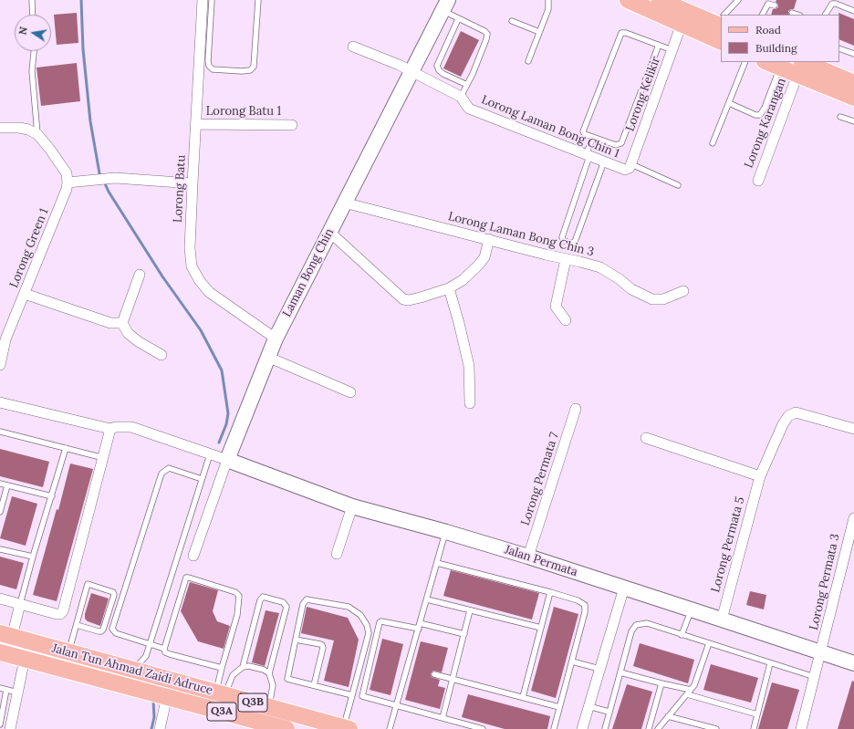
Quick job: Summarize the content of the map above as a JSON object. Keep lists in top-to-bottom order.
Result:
{
  "streets": {
    "main road": ["Jalan Tun Ahmad Zaidi Adruce", "Q3B", "Q3A"],
    "street": [
      "Lorong Kelikir",
      "Lorong Batu 1",
      "Lorong Karangan",
      "Lorong Laman Bong Chin 1",
      "Lorong Batu",
      "Lorong Laman Bong Chin 3",
      "Lorong Green 1",
      "Laman Bong Chin",
      "Lorong Permata 7",
      "Lorong Permata 5",
      "Jalan Permata",
      "Lorong Permata 3"
    ]
  },
  "crossings": [
    ["Lorong Kelikir", "Lorong Laman Bong Chin 1"],
    ["Lorong Batu 1", "Lorong Batu"],
    ["Lorong Laman Bong Chin 1", "Laman Bong Chin"],
    ["Lorong Batu", "Laman Bong Chin"],
    ["Lorong Laman Bong Chin 3", "Laman Bong Chin"],
    ["Laman Bong Chin", "Jalan Permata"],
    ["Lorong Permata 7", "Jalan Permata"],
    ["Lorong Permata 5", "Jalan Permata"],
    ["Jalan Permata", "Lorong Permata 3"]
  ],
  "legend": ["Road", "Building"],
  "north": "left"
}
